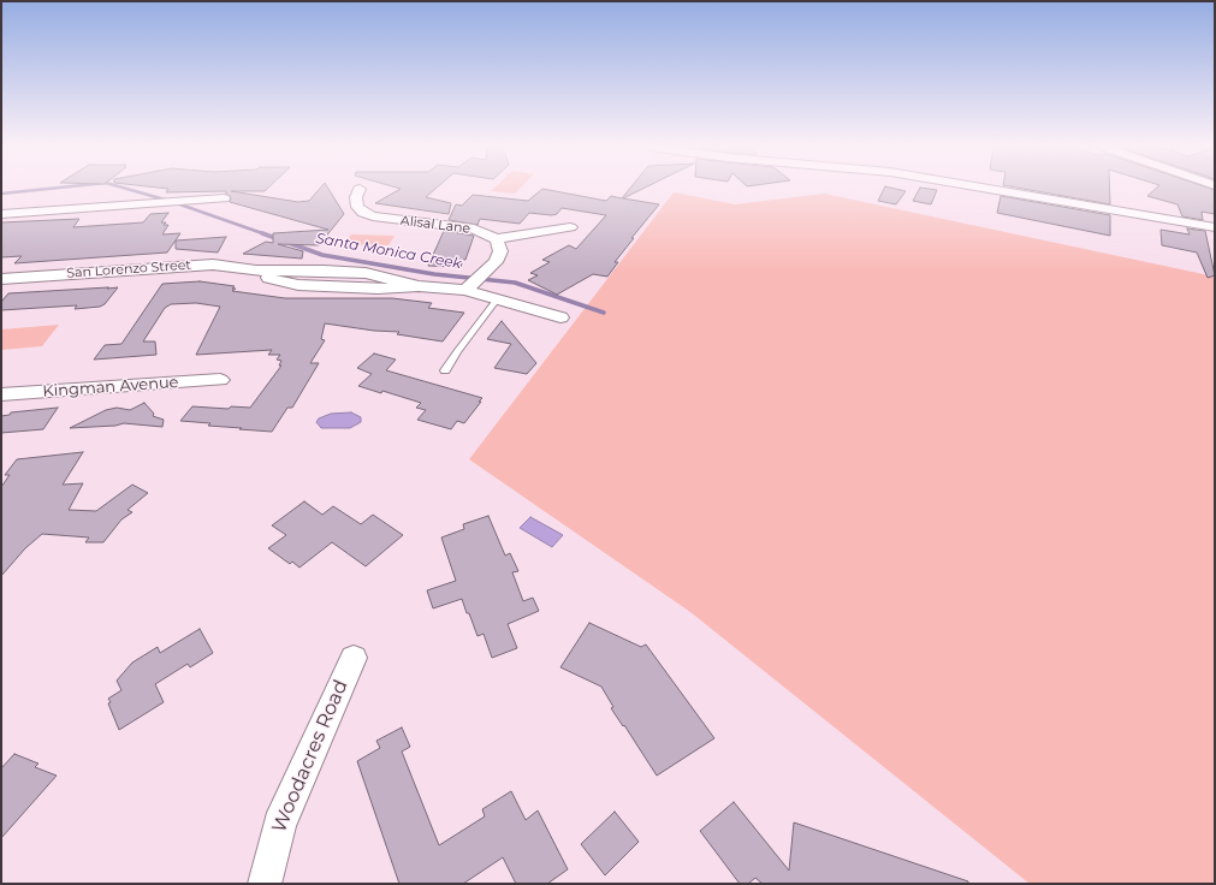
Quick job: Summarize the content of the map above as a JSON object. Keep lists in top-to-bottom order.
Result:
{
  "streets": {
    "street": [
      "Alisal Lane",
      "San Lorenzo Street",
      "Kingman Avenue",
      "Woodacres Road"
    ]
  },
  "water": ["Santa Monica Creek"]
}
